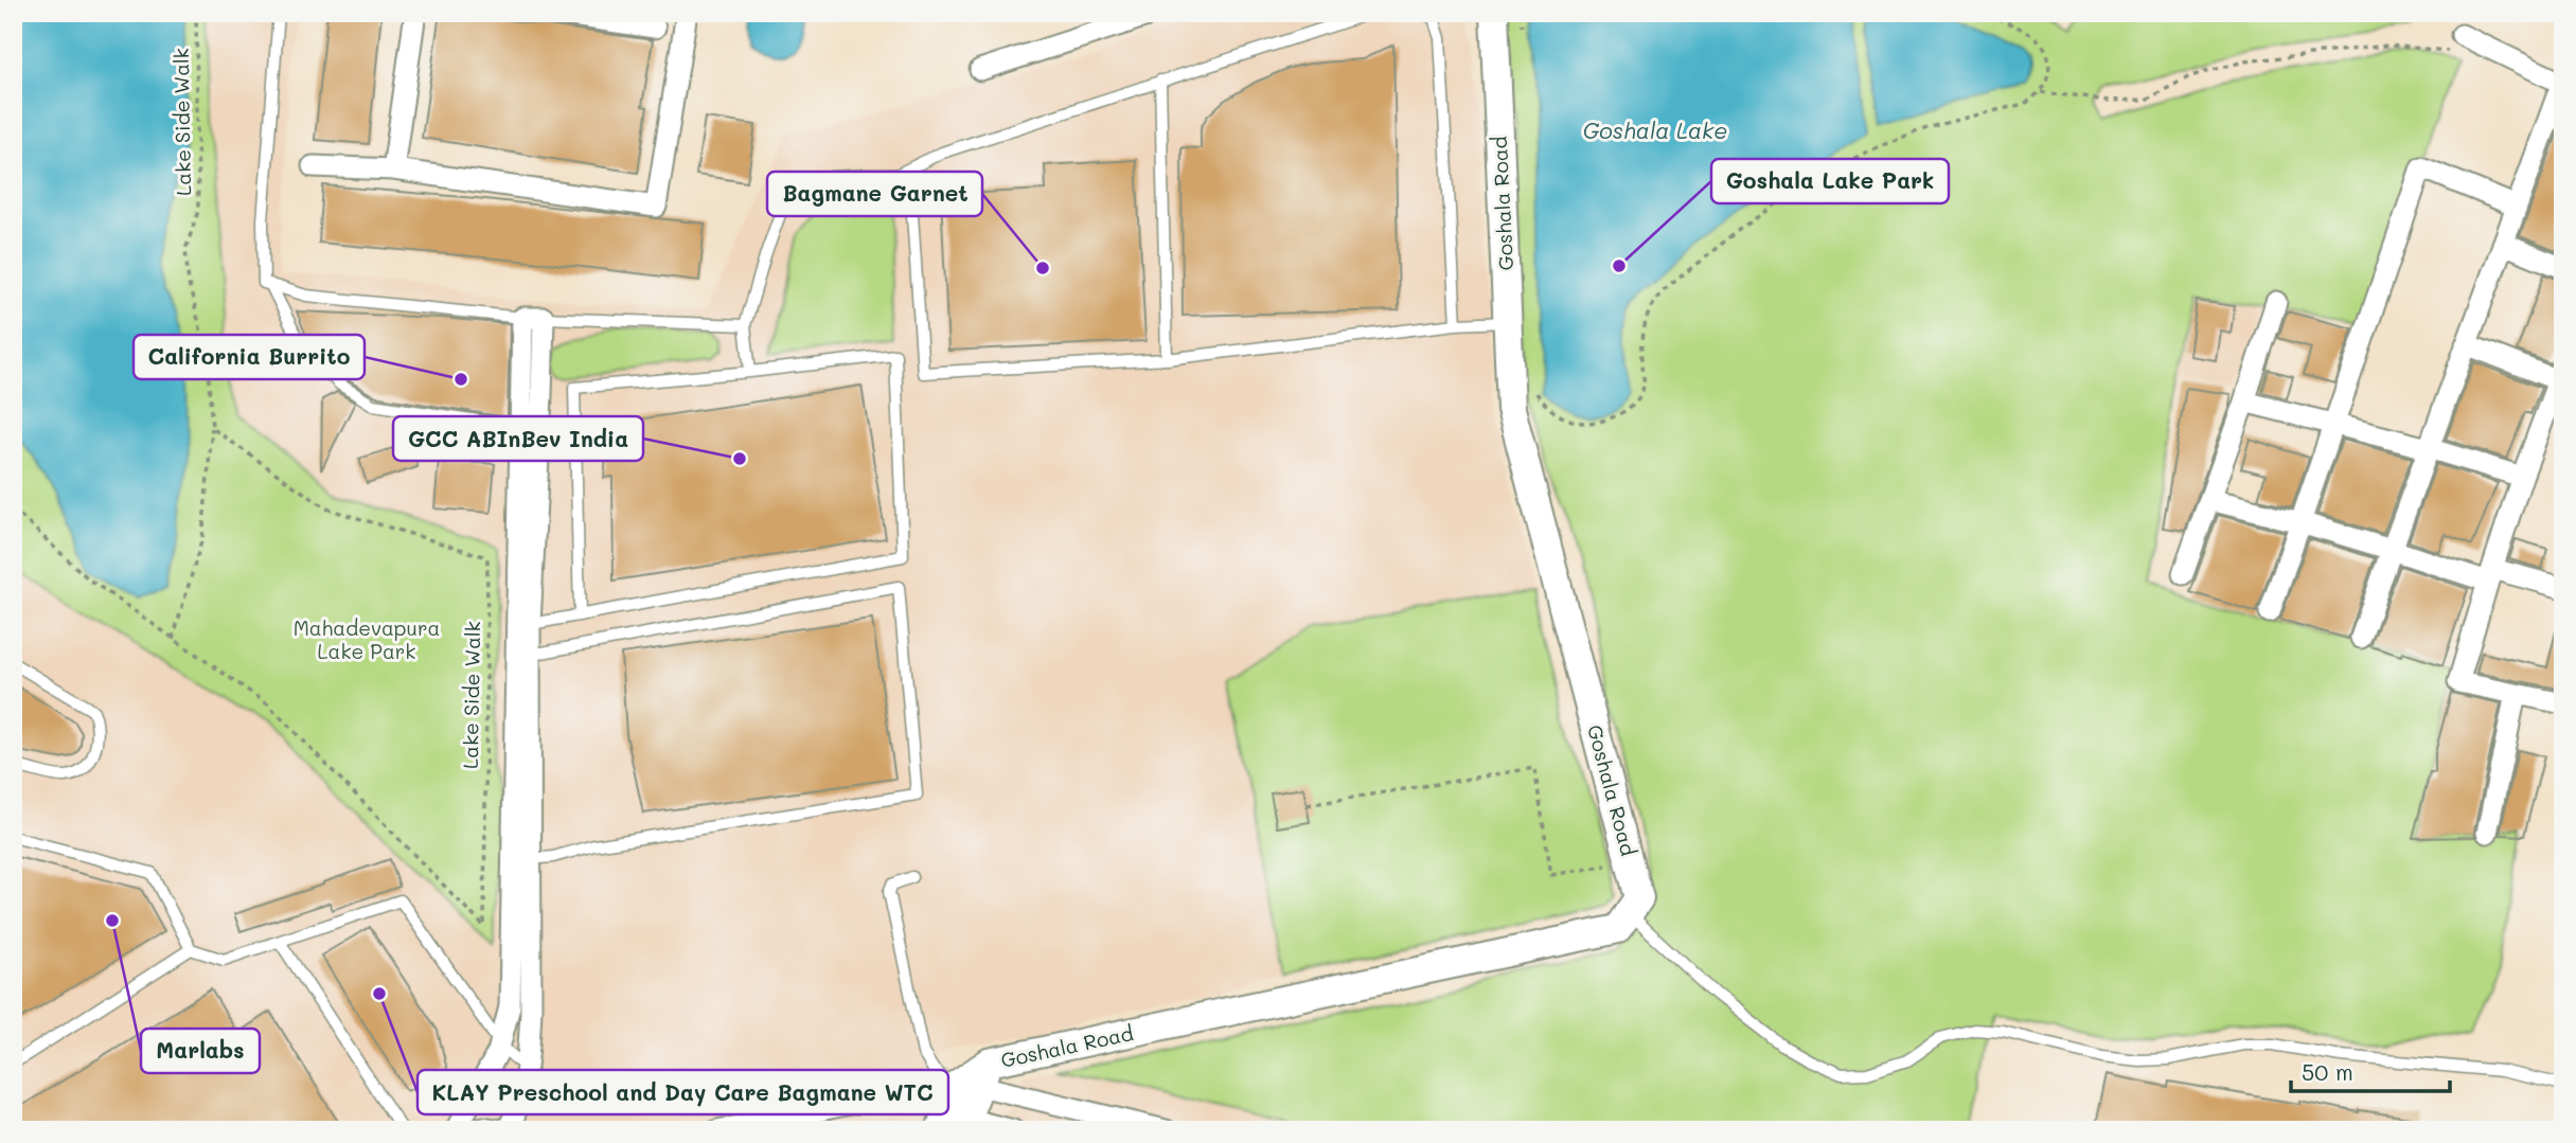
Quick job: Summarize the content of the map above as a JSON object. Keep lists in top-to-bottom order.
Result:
{
  "streets": {
    "street": ["Goshala Road"],
    "path": ["Lake Side Walk"]
  },
  "water": ["Goshala Lake"],
  "parks": ["Mahadevapura Lake Park"],
  "places": [
    "Goshala Lake Park",
    "Bagmane Garnet",
    "California Burrito",
    "GCC ABInBev India",
    "Marlabs",
    "KLAY Preschool and Day Care Bagmane WTC"
  ],
  "scale_bar": "50 m"
}
